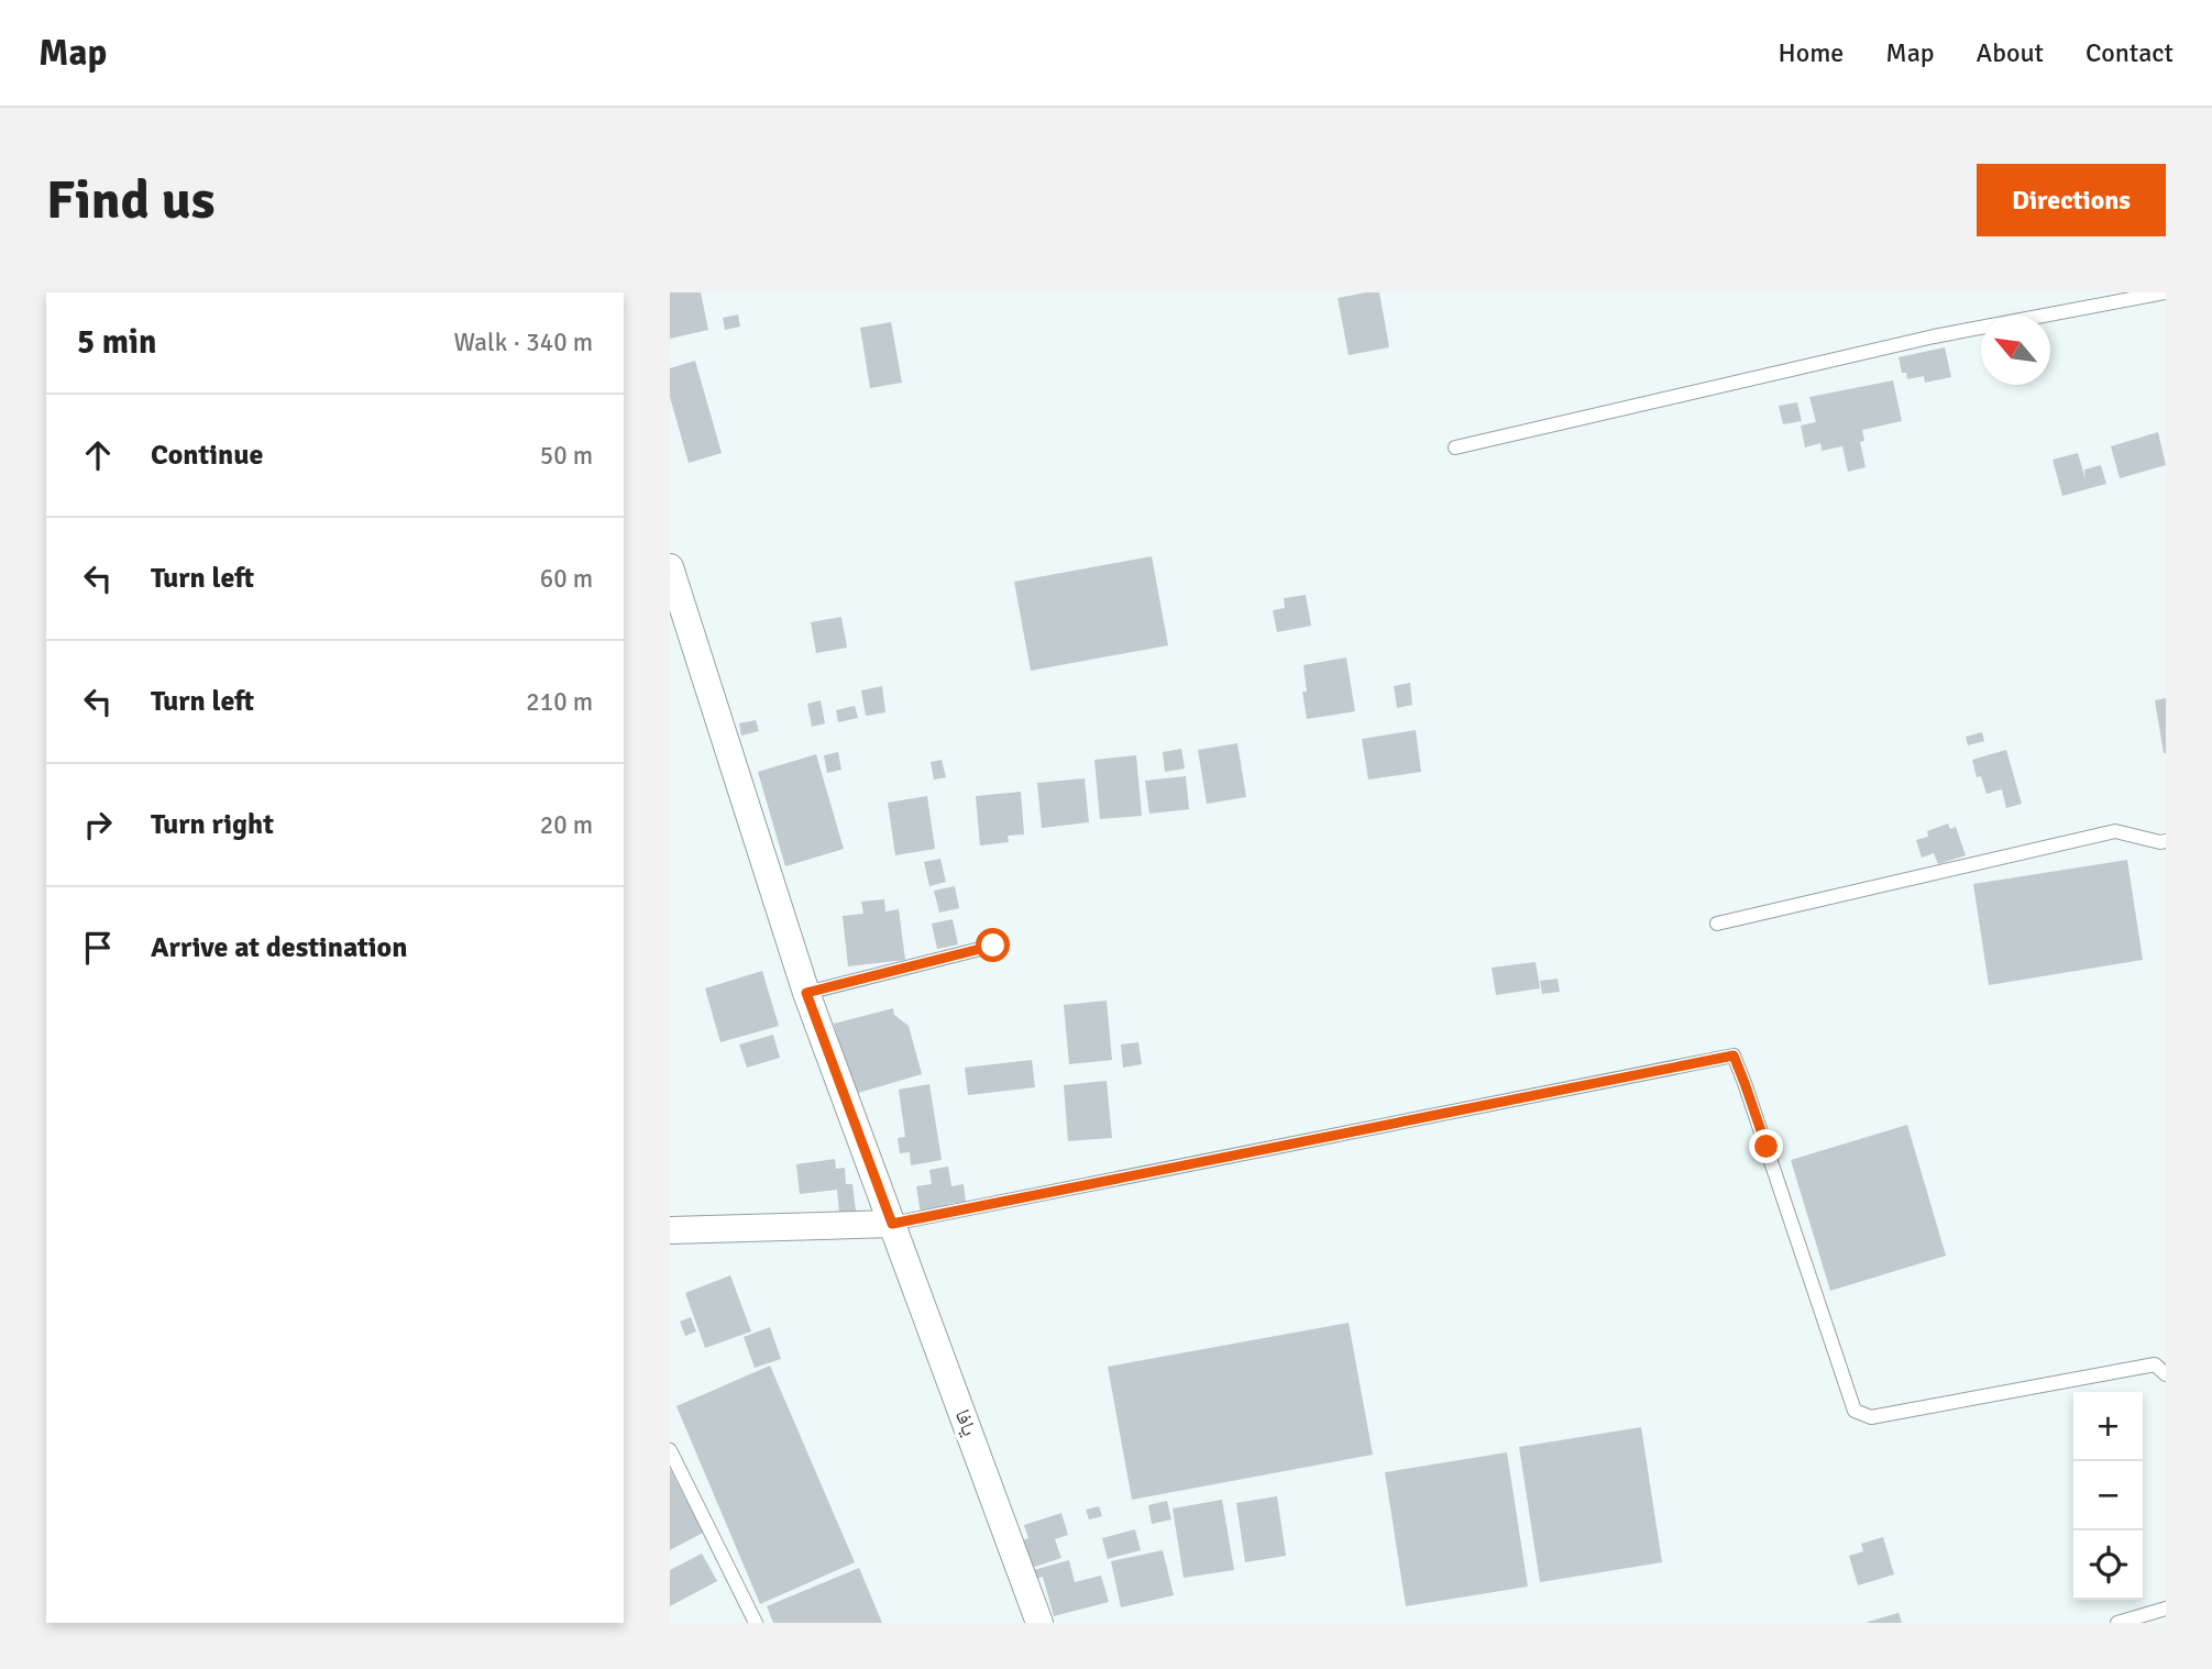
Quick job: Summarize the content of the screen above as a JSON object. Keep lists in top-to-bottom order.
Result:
{
  "streets": {
    "street": ["يافا"]
  },
  "north": "top left",
  "page": {
    "header": "Map",
    "nav": [
      "Home",
      "Map",
      "About",
      "Contact"
    ],
    "buttons": "Directions",
    "title": "Find us",
    "heading": ["5 min", "Walk · 340 m"],
    "list": [
      ["Continue", "50 m"],
      ["Turn left", "60 m"],
      ["Turn left", "210 m"],
      ["Turn right", "20 m"],
      "Arrive at destination"
    ],
    "map_buttons": ["+", "−"]
  }
}
